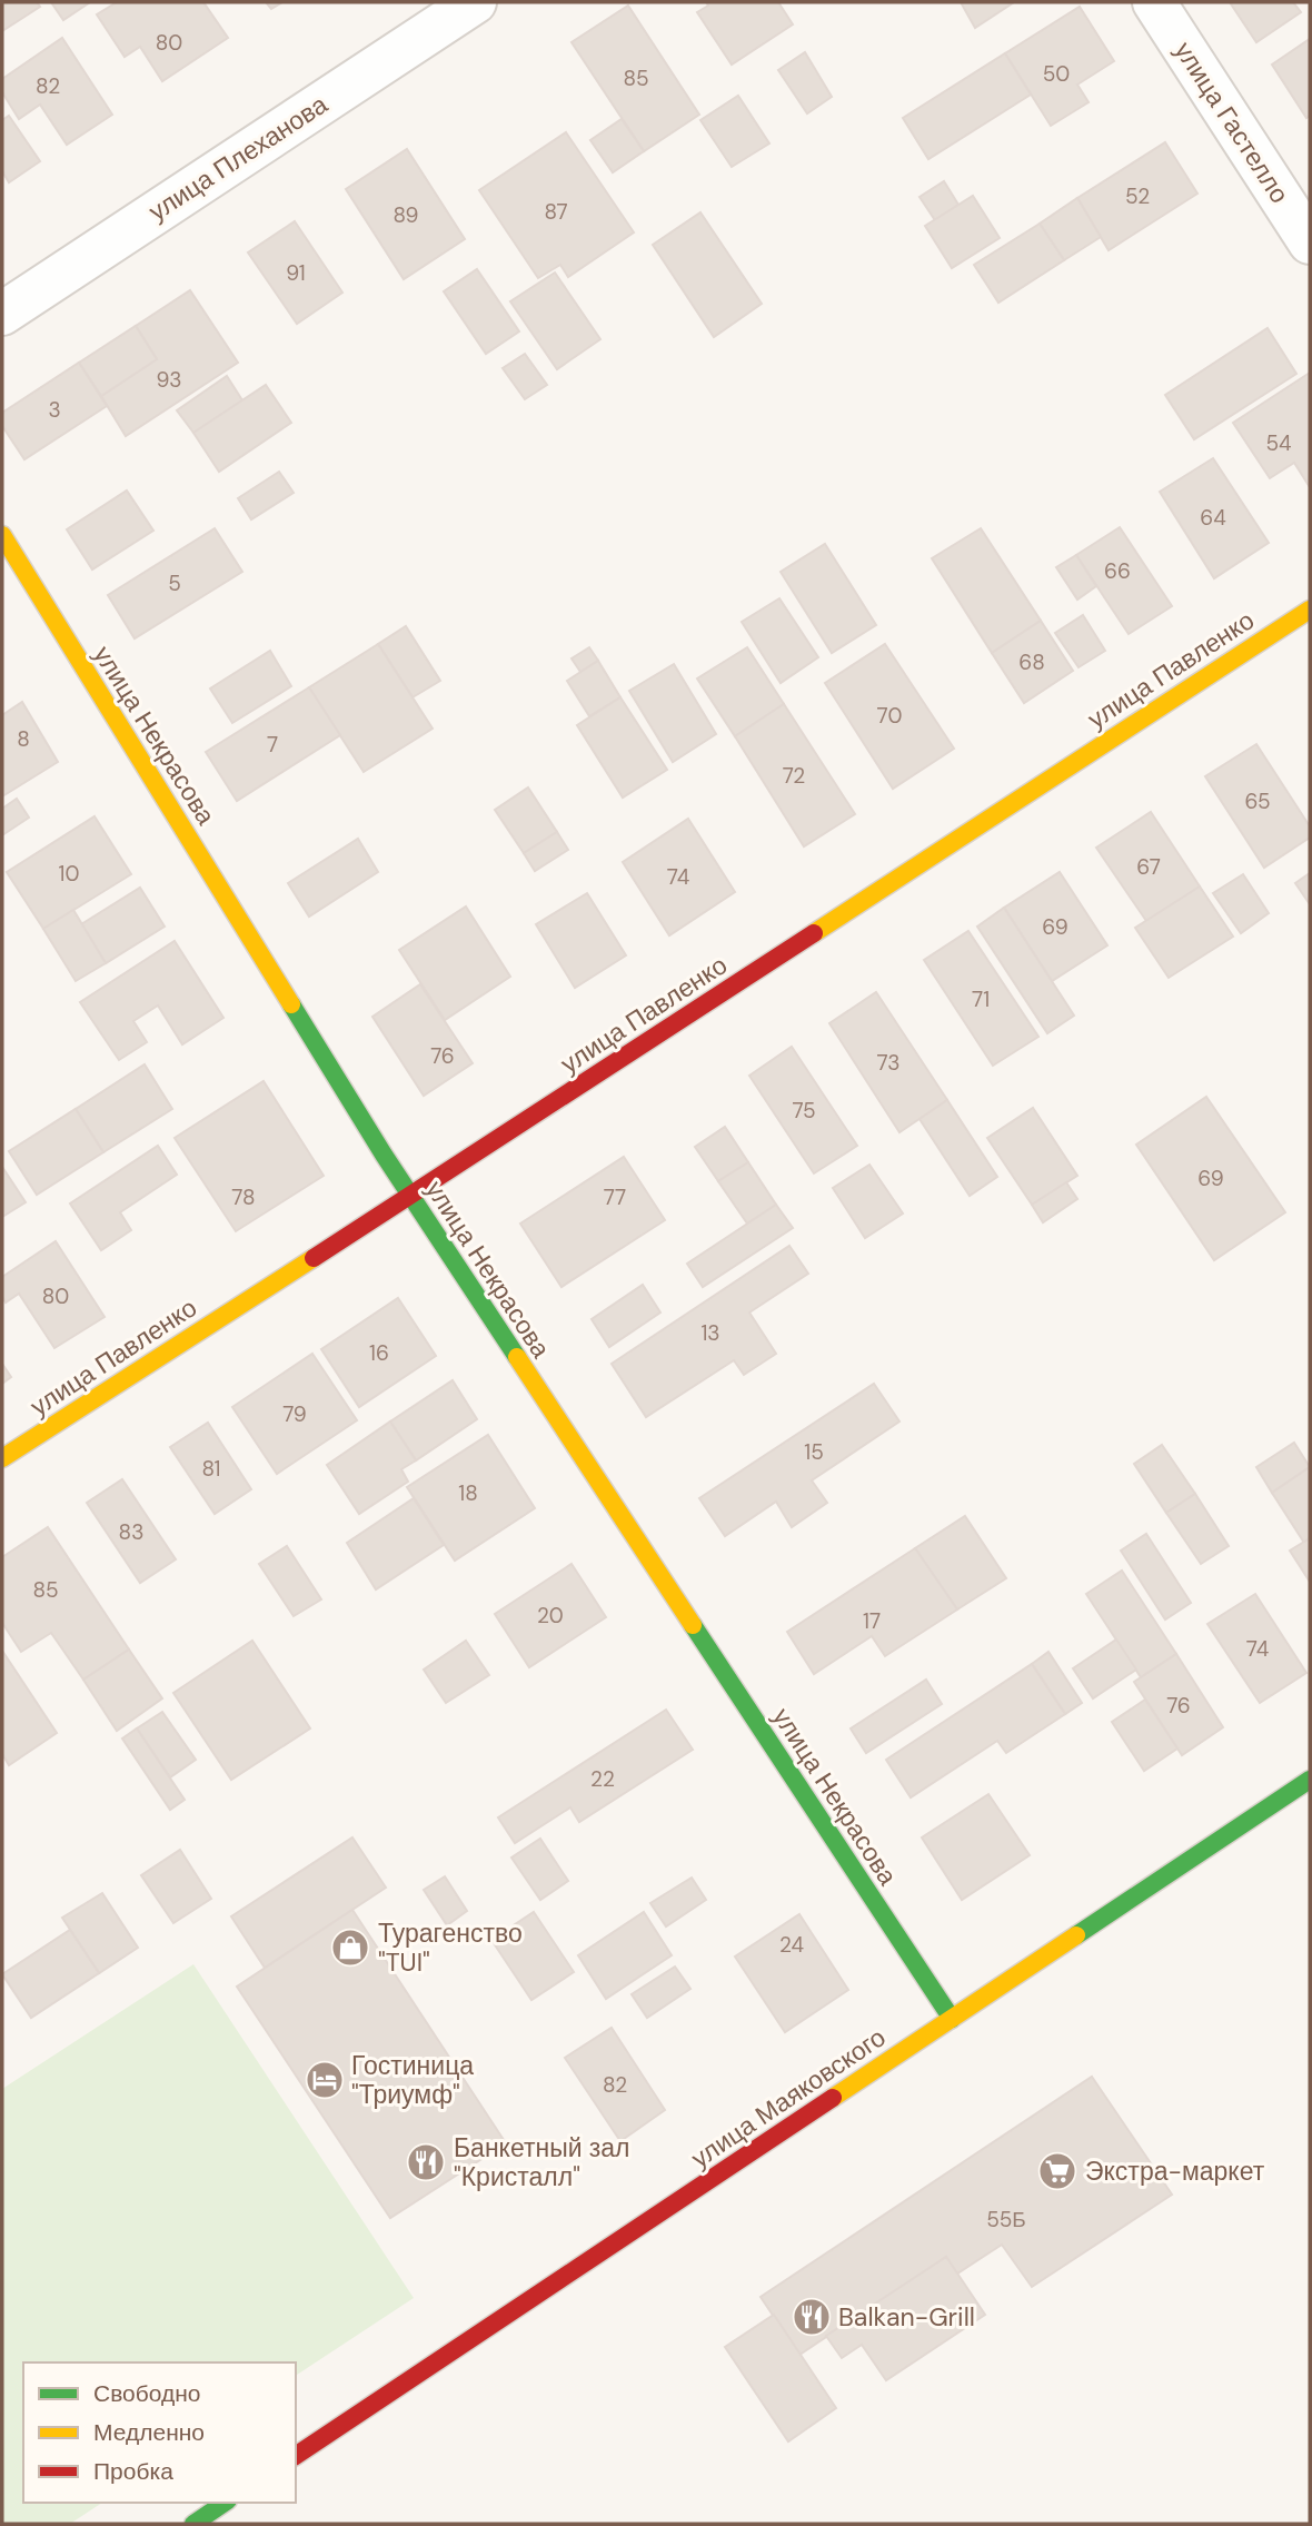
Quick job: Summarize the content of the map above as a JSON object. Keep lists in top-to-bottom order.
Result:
{
  "streets": {
    "street": [
      "улица Гастелло",
      "улица Плеханова",
      "улица Павленко",
      "улица Некрасова",
      "улица Маяковского"
    ]
  },
  "crossings": [
    ["улица Павленко", "улица Некрасова"],
    ["улица Некрасова", "улица Маяковского"]
  ],
  "places": {
    "shop": ["Турагенство \"TUI\""],
    "hotel": ["Гостиница \"Триумф\""],
    "restaurant": ["Банкетный зал \"Кристалл\"", "Balkan-Grill"],
    "supermarket": ["Экстра-маркет"]
  },
  "house_numbers": [
    "80",
    "50",
    "85",
    "82",
    "52",
    "87",
    "89",
    "91",
    "93",
    "3",
    "54",
    "64",
    "66",
    "5",
    "68",
    "70",
    "8",
    "7",
    "72",
    "65",
    "67",
    "10",
    "74",
    "69",
    "71",
    "76",
    "73",
    "75",
    "69",
    "78",
    "77",
    "80",
    "13",
    "16",
    "79",
    "15",
    "81",
    "18",
    "83",
    "85",
    "20",
    "17",
    "74",
    "76",
    "22",
    "24",
    "82",
    "55Б"
  ],
  "legend": ["Свободно", "Медленно", "Пробка"]
}
